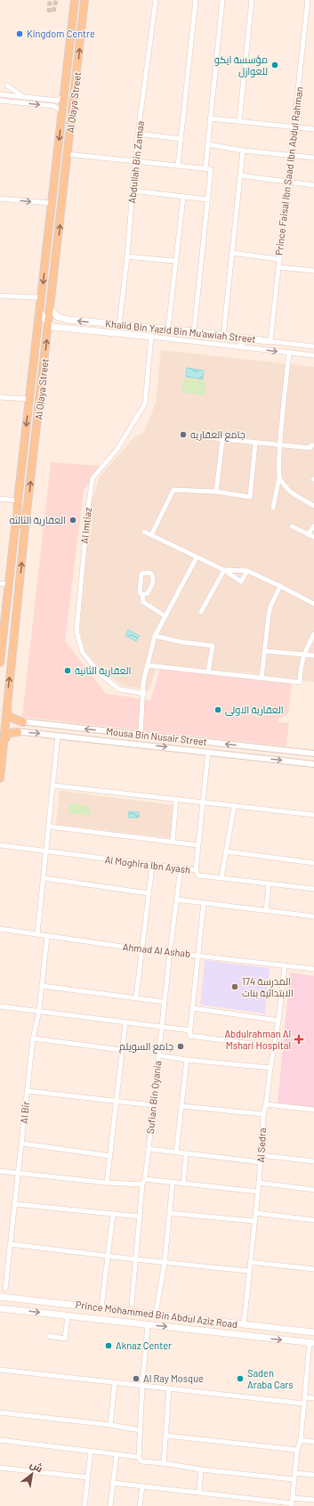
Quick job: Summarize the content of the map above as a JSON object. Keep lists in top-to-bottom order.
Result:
{
  "streets": {
    "main road": ["Al Olaya Street", "Khalid Bin Yazid Bin Mu'awiah Street", "Prince Mohammed Bin Abdul Aziz Road"],
    "street": [
      "Abdullah Bin Zamaa",
      "Prince Faisal Ibn Saad Ibn Abdul Rahman",
      "Al Imtiaz",
      "Mousa Bin Nusair Street",
      "Al Moghira Ibn Ayash",
      "Ahmad Al Ashab",
      "Sufian Bin Oyania",
      "Al Bir",
      "Al Sedra"
    ]
  },
  "crossings": [
    ["Al Olaya Street", "Khalid Bin Yazid Bin Mu'awiah Street"],
    ["Al Olaya Street", "Mousa Bin Nusair Street"],
    ["Abdullah Bin Zamaa", "Khalid Bin Yazid Bin Mu'awiah Street"],
    ["Prince Faisal Ibn Saad Ibn Abdul Rahman", "Khalid Bin Yazid Bin Mu'awiah Street"],
    ["Khalid Bin Yazid Bin Mu'awiah Street", "Al Imtiaz"],
    ["Al Moghira Ibn Ayash", "Sufian Bin Oyania"],
    ["Ahmad Al Ashab", "Sufian Bin Oyania"],
    ["Ahmad Al Ashab", "Al Bir"],
    ["Ahmad Al Ashab", "Al Sedra"],
    ["Al Sedra", "Prince Mohammed Bin Abdul Aziz Road"]
  ],
  "places": {
    "other": [
      "Kingdom Centre",
      "مؤسسة ايكو للعوازل",
      "جامع العقاريه",
      "العقارية الثالثه",
      "العقارية الثانية",
      "العقارية الاولى",
      "المدرسة 174 الابتدائية بنات",
      "جامع السويلم",
      "Aknaz Center",
      "Al Ray Mosque",
      "Saden Araba Cars"
    ],
    "health": ["Abdulrahman Al Mshari Hospital"]
  },
  "north": "top right"
}
